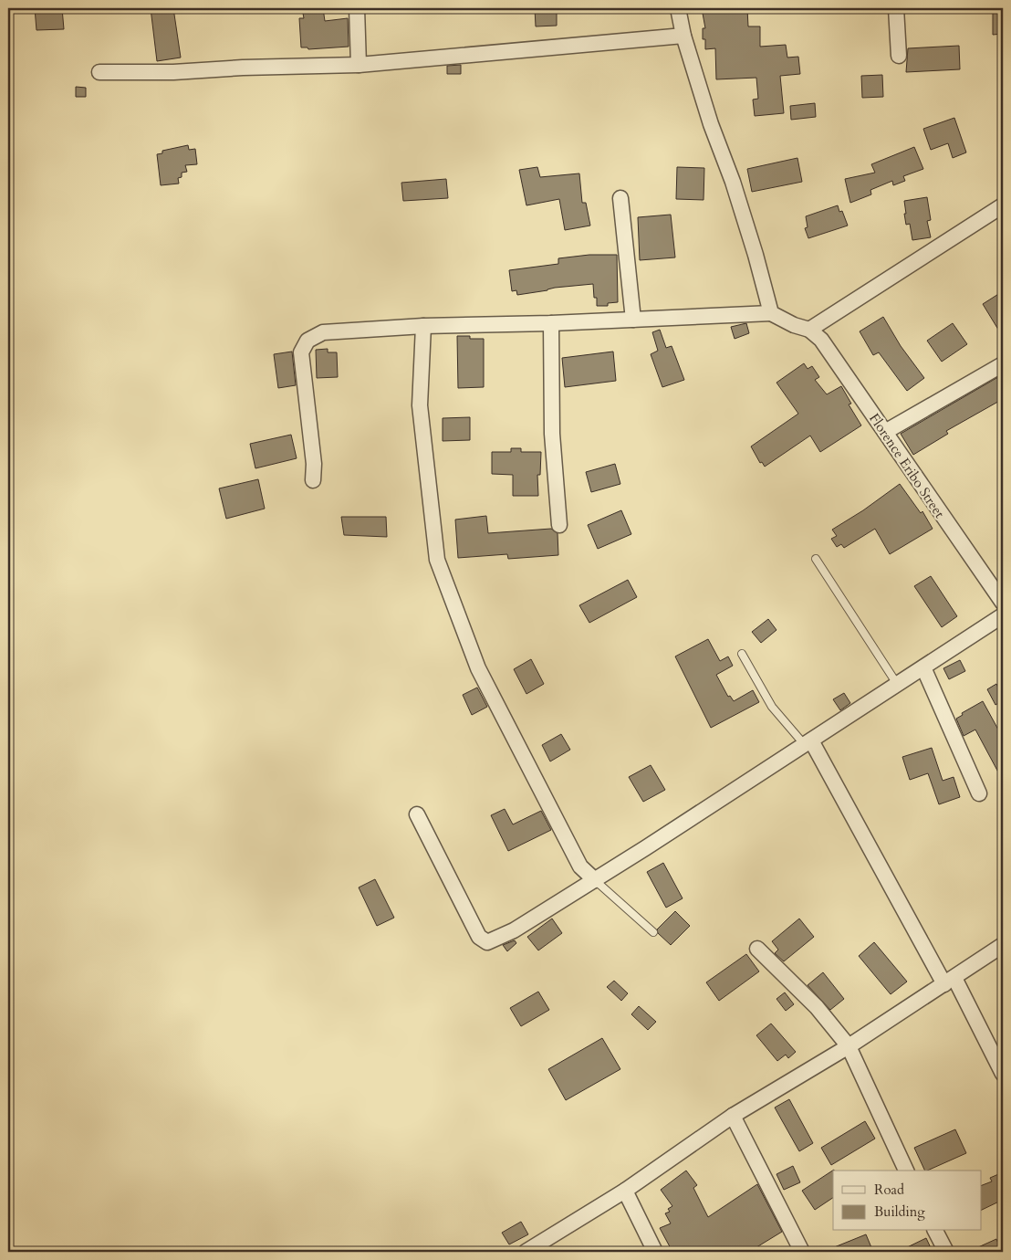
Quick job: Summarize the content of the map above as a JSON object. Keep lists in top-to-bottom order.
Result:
{
  "streets": {
    "street": ["Florence Eribo Street"]
  },
  "legend": ["Road", "Building"]
}
